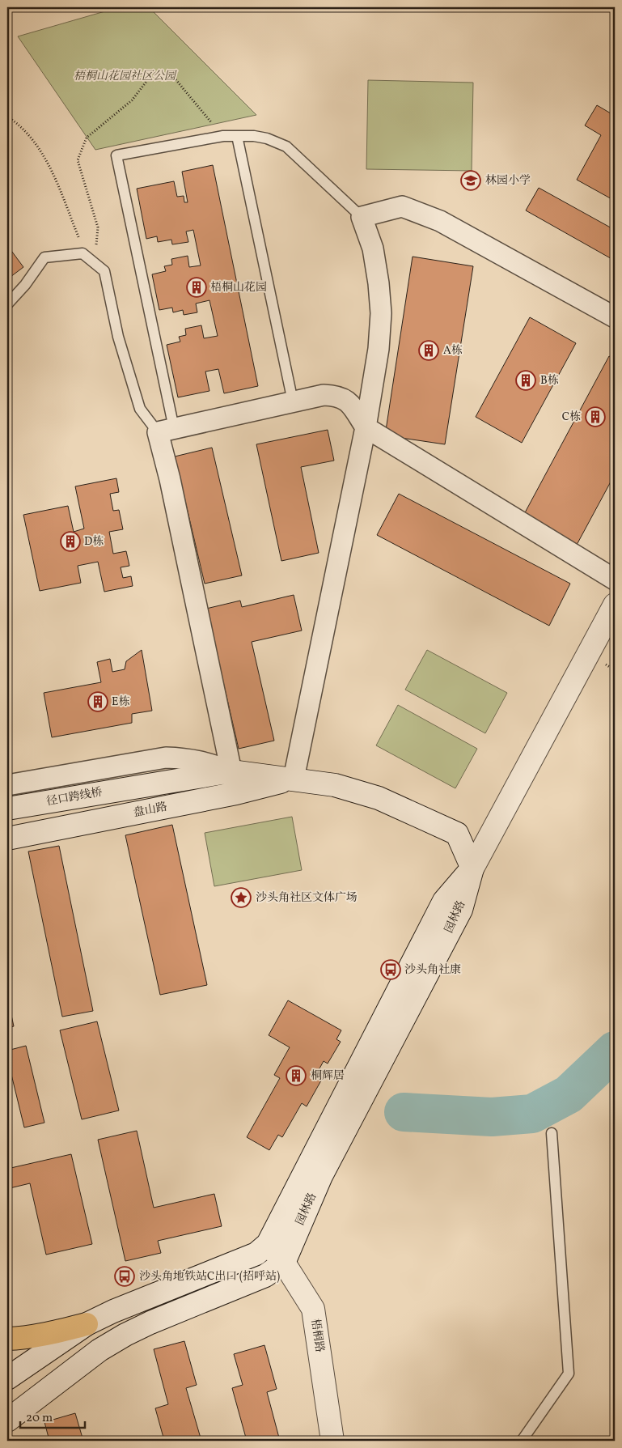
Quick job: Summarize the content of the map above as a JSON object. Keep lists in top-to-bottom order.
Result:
{
  "streets": {
    "main road": [
      "径口跨线桥",
      "盘山路",
      "园林路",
      "梧桐路"
    ]
  },
  "crossings": [
    ["径口跨线桥", "盘山路"],
    ["盘山路", "园林路"],
    ["园林路", "梧桐路"]
  ],
  "parks": ["梧桐山花园社区公园"],
  "places": {
    "school or university": ["林园小学"],
    "building": [
      "梧桐山花园",
      "A栋",
      "B栋",
      "C栋",
      "D栋",
      "E栋",
      "桐辉居"
    ],
    "place": ["沙头角社区文体广场"],
    "bus stop": ["沙头角社康", "沙头角地铁站C出口 (招呼站)"]
  },
  "scale_bar": "20 m"
}
